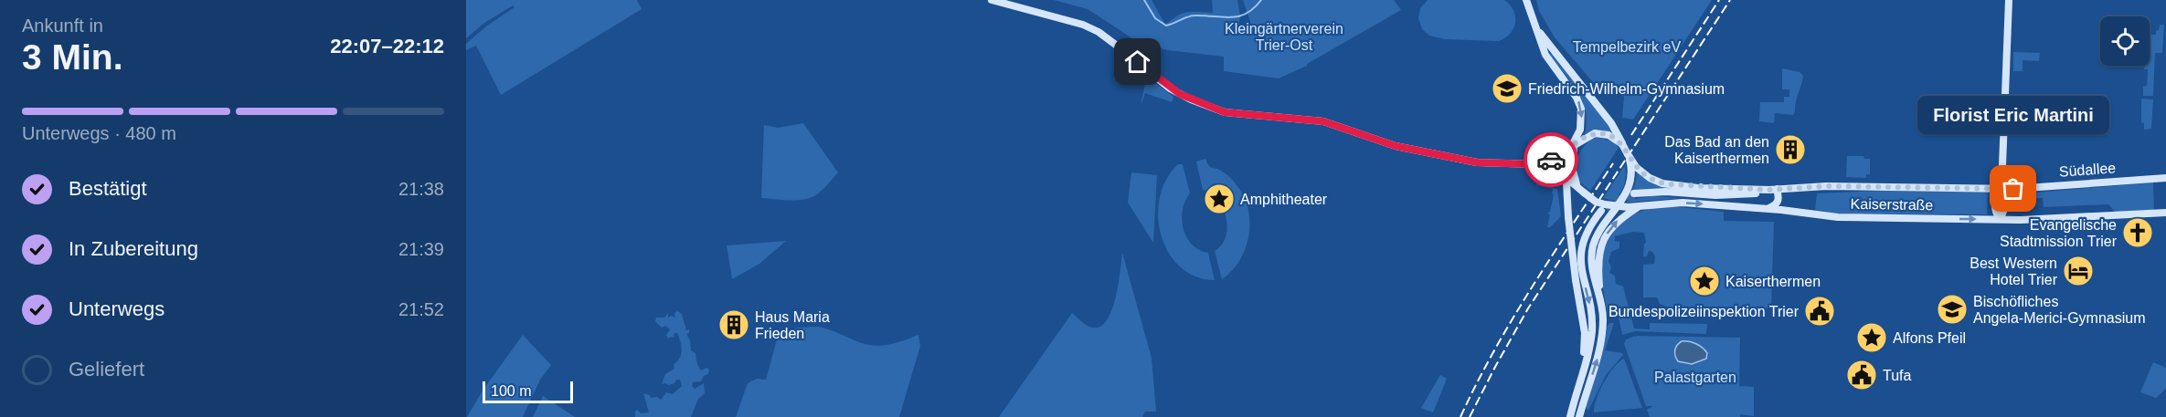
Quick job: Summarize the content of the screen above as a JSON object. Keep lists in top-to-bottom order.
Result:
{
  "streets": {
    "main road": ["Südallee", "Kaiserstraße"]
  },
  "parks": ["Kleingärtnerverein Trier-Ost", "Tempelbezirk eV", "Palastgarten"],
  "places": {
    "school or university": ["Friedrich-Wilhelm-Gymnasium", "Bischöfliches Angela-Merici-Gymnasium"],
    "building": ["Das Bad an den Kaiserthermen", "Haus Maria Frieden"],
    "other": ["Florist Eric Martini"],
    "place": ["Amphitheater", "Kaiserthermen", "Alfons Pfeil"],
    "church": ["Evangelische Stadtmission Trier"],
    "hotel": ["Best Western Hotel Trier"],
    "public building": ["Bundespolizeiinspektion Trier", "Tufa"]
  },
  "scale_bar": "100 m",
  "page": {
    "heading": ["3 Min.", "Ankunft in", "22:07–22:12"],
    "bar": "Unterwegs · 480 m",
    "bubble": "Florist Eric Martini",
    "list": [
      ["Bestätigt", "21:38"],
      ["In Zubereitung", "21:39"],
      ["Unterwegs", "21:52"],
      "Geliefert"
    ],
    "scale": "100 m"
  }
}
